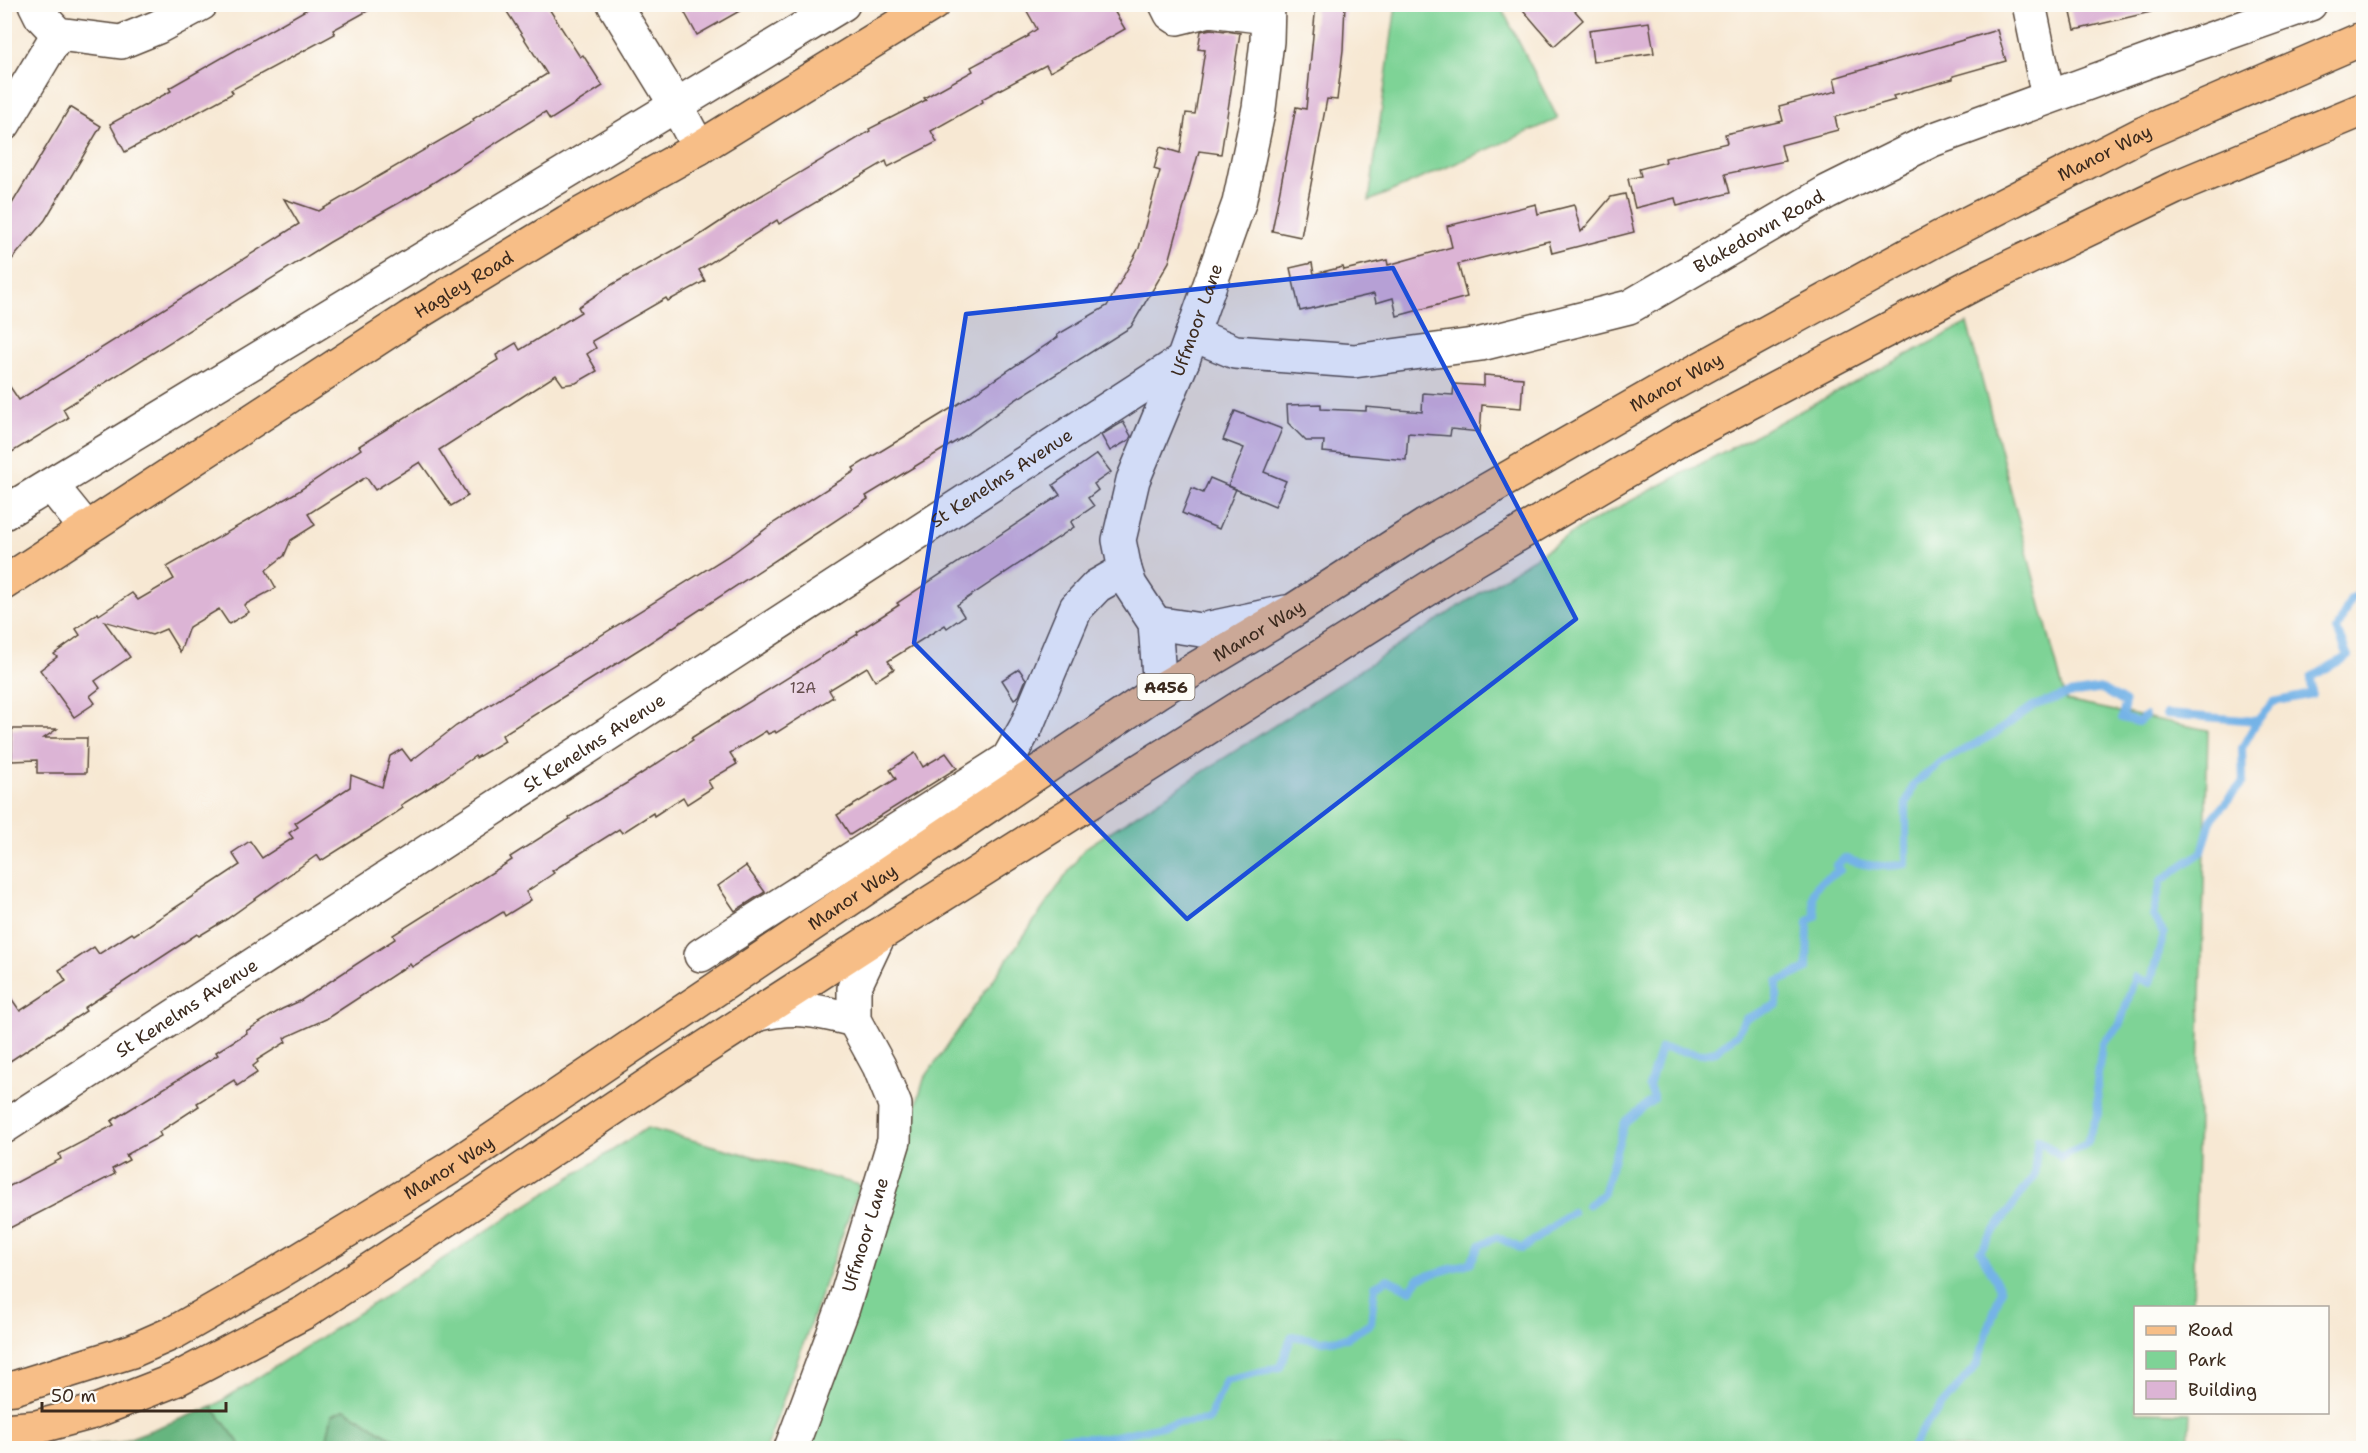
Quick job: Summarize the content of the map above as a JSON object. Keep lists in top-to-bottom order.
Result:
{
  "streets": {
    "main road": ["Manor Way", "Hagley Road", "A456"],
    "street": ["Blakedown Road", "Uffmoor Lane", "St Kenelms Avenue"]
  },
  "crossings": [
    ["Manor Way", "Uffmoor Lane"],
    ["Blakedown Road", "Uffmoor Lane"],
    ["Blakedown Road", "St Kenelms Avenue"],
    ["Uffmoor Lane", "St Kenelms Avenue"]
  ],
  "house_numbers": ["12A"],
  "legend": ["Road", "Park", "Building"],
  "scale_bar": "50 m"
}
